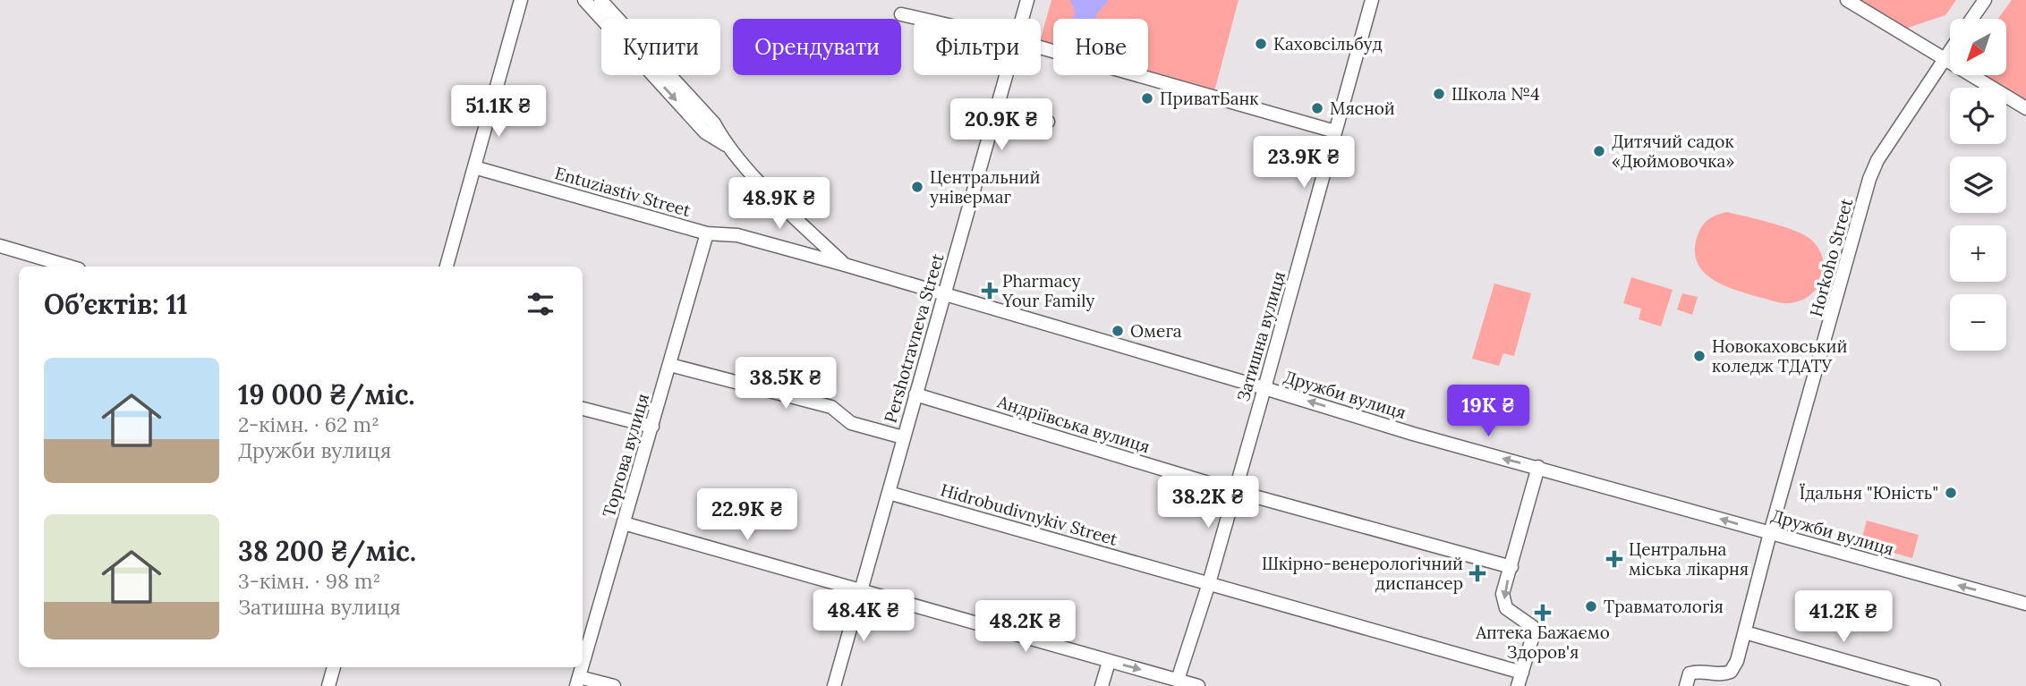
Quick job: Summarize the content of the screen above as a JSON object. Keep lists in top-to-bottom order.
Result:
{
  "streets": {
    "street": [
      "Entuziastiv Street",
      "Horkoho Street",
      "Затишна вулиця",
      "Pershotravneva Street",
      "Дружби вулиця",
      "Андріївська вулиця",
      "Торгова вулиця",
      "Hidrobudivnykiv Street"
    ]
  },
  "crossings": [
    ["Entuziastiv Street", "Pershotravneva Street"],
    ["Entuziastiv Street", "Дружби вулиця"],
    ["Entuziastiv Street", "Торгова вулиця"],
    ["Horkoho Street", "Дружби вулиця"],
    ["Затишна вулиця", "Дружби вулиця"],
    ["Затишна вулиця", "Андріївська вулиця"],
    ["Затишна вулиця", "Hidrobudivnykiv Street"],
    ["Pershotravneva Street", "Дружби вулиця"],
    ["Pershotravneva Street", "Андріївська вулиця"],
    ["Pershotravneva Street", "Hidrobudivnykiv Street"]
  ],
  "one_way": ["Дружби вулиця"],
  "places": {
    "other": [
      "Каховсільбуд",
      "Школа №4",
      "ПриватБанк",
      "Мясной",
      "Дитячий садок «Дюймовочка»",
      "Центральний універмаг",
      "Омега",
      "Новокаховський коледж ТДАТУ",
      "Їдальня \"Юність\"",
      "Травматологія"
    ],
    "health": [
      "Pharmacy Your Family",
      "Центральна міська лікарня",
      "Шкірно-венерологічний диспансер",
      "Аптека Бажаємо Здоров'я"
    ]
  },
  "north": "bottom left",
  "page": {
    "map_buttons": ["+", "−"],
    "chip": [
      "Купити",
      "Орендувати",
      "Фільтри",
      "Нове"
    ],
    "price": [
      "51.1K ₴",
      "20.9K ₴",
      "23.9K ₴",
      "48.9K ₴",
      "38.5K ₴",
      "19K ₴",
      "38.2K ₴",
      "22.9K ₴",
      "48.4K ₴",
      "41.2K ₴",
      "48.2K ₴"
    ],
    "heading": "Об’єктів: 11",
    "list": [
      {
        "name": "19 000 ₴/міс.",
        "note": "2-кімн. · 62 m² · Дружби вулиця"
      },
      {
        "name": "38 200 ₴/міс.",
        "note": "3-кімн. · 98 m² · Затишна вулиця"
      }
    ]
  }
}
